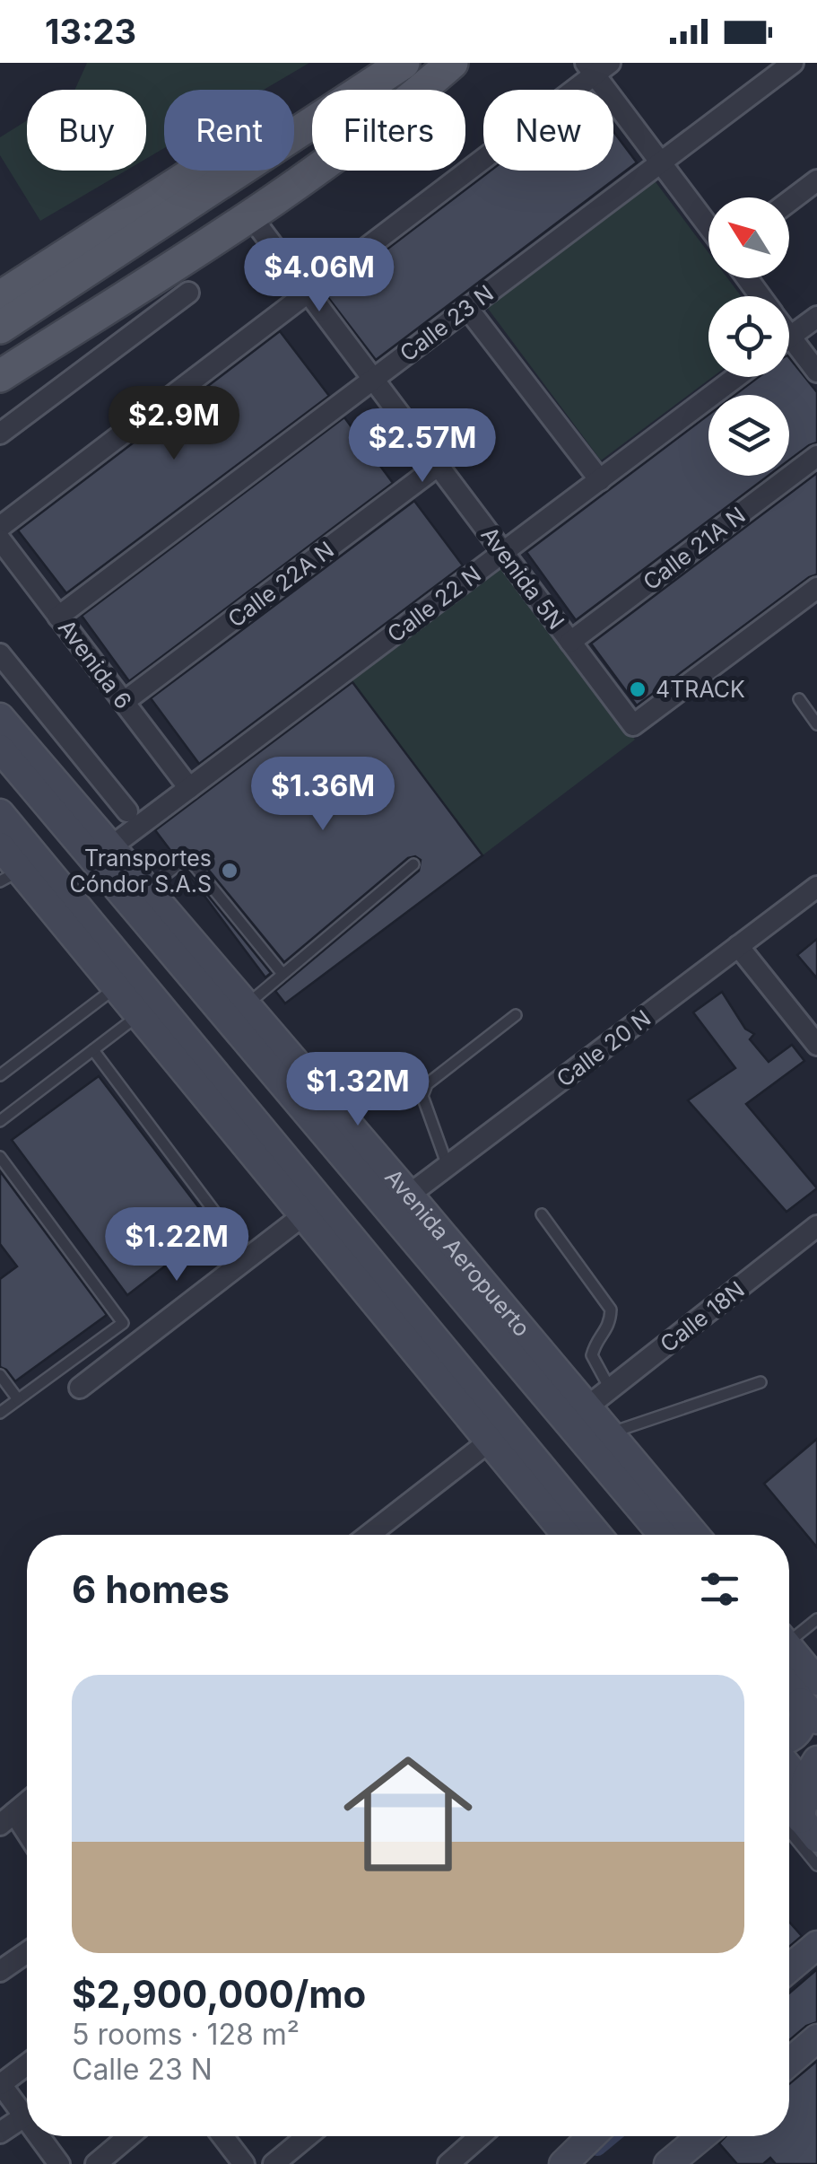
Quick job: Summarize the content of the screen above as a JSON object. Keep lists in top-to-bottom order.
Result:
{
  "streets": {
    "main road": ["Avenida Aeropuerto"],
    "street": [
      "Calle 23 N",
      "Calle 21A N",
      "Avenida 5N",
      "Calle 22A N",
      "Calle 22 N",
      "Avenida 6",
      "Calle 20 N",
      "Calle 18N"
    ]
  },
  "crossings": [
    ["Calle 23 N", "Avenida 5N"],
    ["Calle 23 N", "Avenida 6"],
    ["Calle 21A N", "Avenida 5N"],
    ["Avenida 5N", "Calle 22A N"],
    ["Avenida 5N", "Calle 22 N"],
    ["Calle 22A N", "Avenida 6"],
    ["Calle 22 N", "Avenida 6"],
    ["Calle 22 N", "Avenida Aeropuerto"],
    ["Calle 20 N", "Avenida Aeropuerto"],
    ["Avenida Aeropuerto", "Calle 18N"]
  ],
  "places": ["4TRACK", "Transportes Cóndor S.A.S"],
  "north": "top left",
  "page": {
    "status": "13:23",
    "chip": [
      "Buy",
      "Rent",
      "Filters",
      "New"
    ],
    "price": [
      "$4.06M",
      "$2.9M",
      "$2.57M",
      "$1.36M",
      "$1.32M",
      "$1.22M"
    ],
    "heading": "6 homes",
    "list": [
      {
        "name": "$2,900,000/mo",
        "note": "5 rooms · 128 m² · Calle 23 N"
      }
    ]
  }
}
